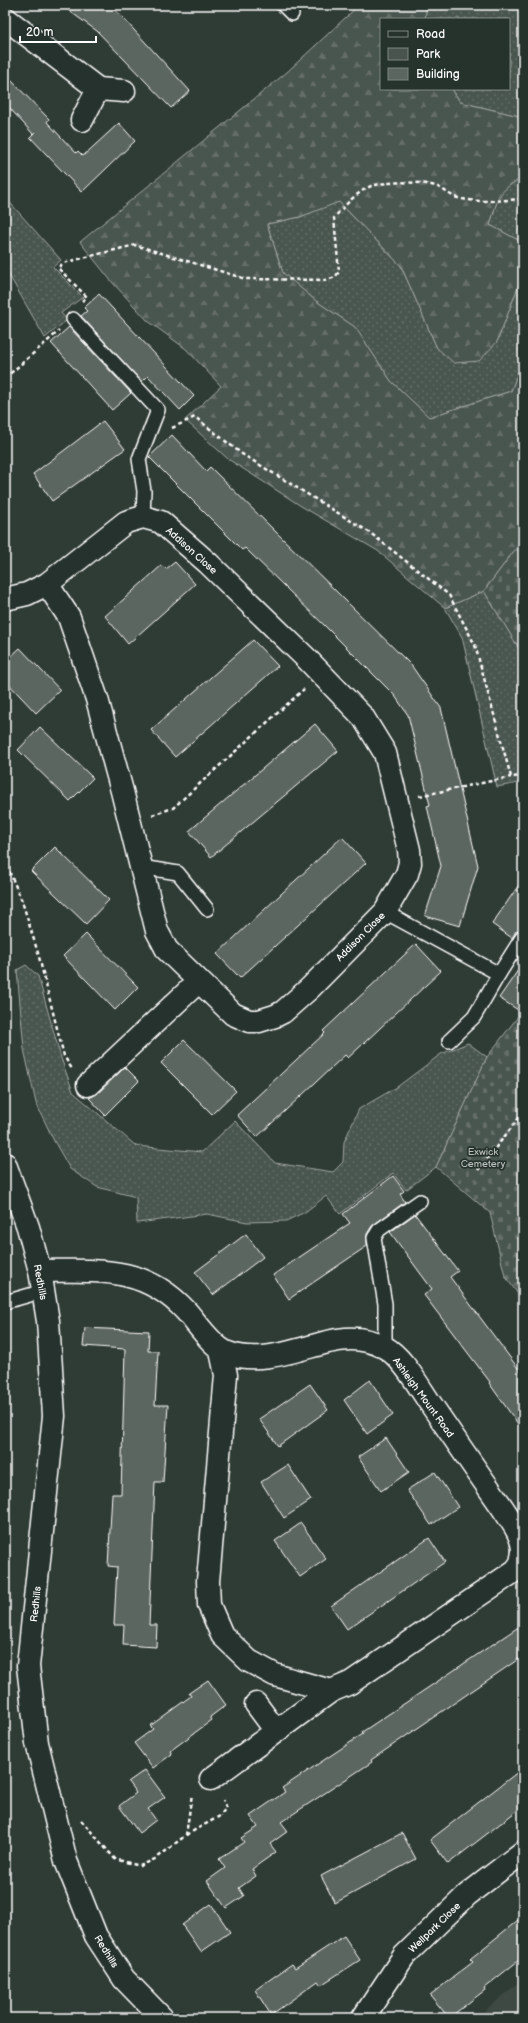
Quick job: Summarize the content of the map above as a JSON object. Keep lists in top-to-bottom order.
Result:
{
  "streets": {
    "street": [
      "Addison Close",
      "Redhills",
      "Ashleigh Mount Road",
      "Wellpark Close"
    ]
  },
  "parks": ["Exwick Cemetery"],
  "legend": ["Road", "Park", "Building"],
  "scale_bar": "20 m"
}
